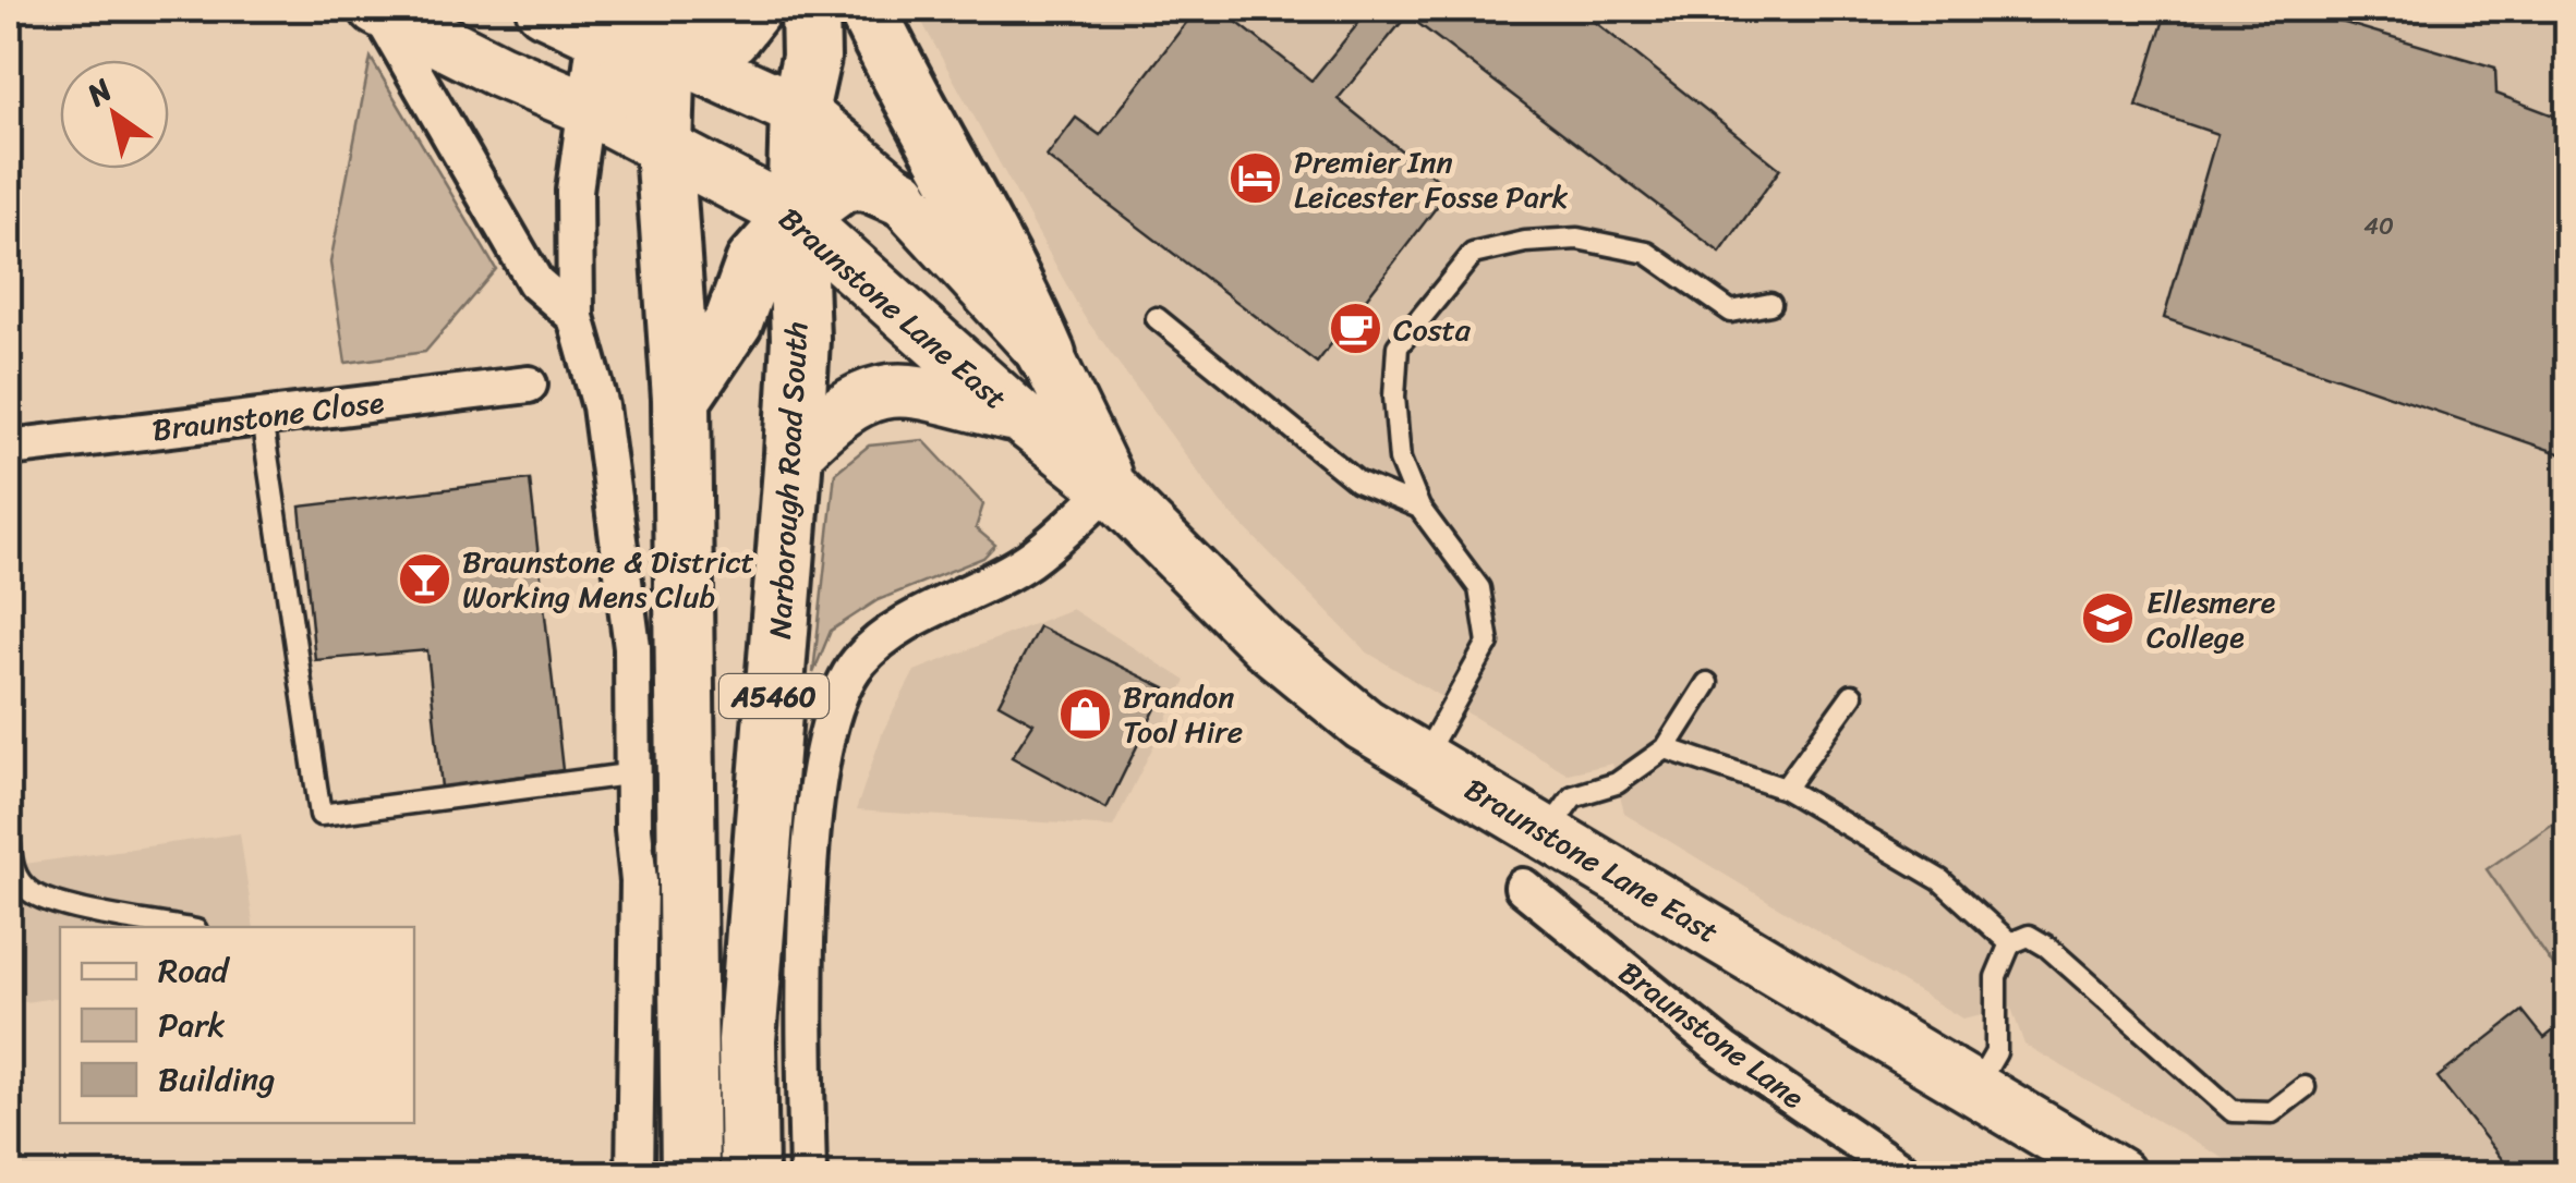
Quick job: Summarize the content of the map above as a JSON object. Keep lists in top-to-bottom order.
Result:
{
  "streets": {
    "main road": ["Narborough Road South", "A5460"],
    "street": ["Braunstone Lane East", "Braunstone Close", "Braunstone Lane"]
  },
  "crossings": [
    ["Braunstone Lane East", "Narborough Road South"],
    ["Braunstone Lane East", "A5460"],
    ["Narborough Road South", "A5460"]
  ],
  "places": {
    "hotel": ["Premier Inn Leicester Fosse Park"],
    "cafe": ["Costa"],
    "bar": ["Braunstone & District Working Mens Club"],
    "school or university": ["Ellesmere College"],
    "shop": ["Brandon Tool Hire"]
  },
  "house_numbers": ["40"],
  "legend": ["Road", "Park", "Building"],
  "north": "top left"
}
